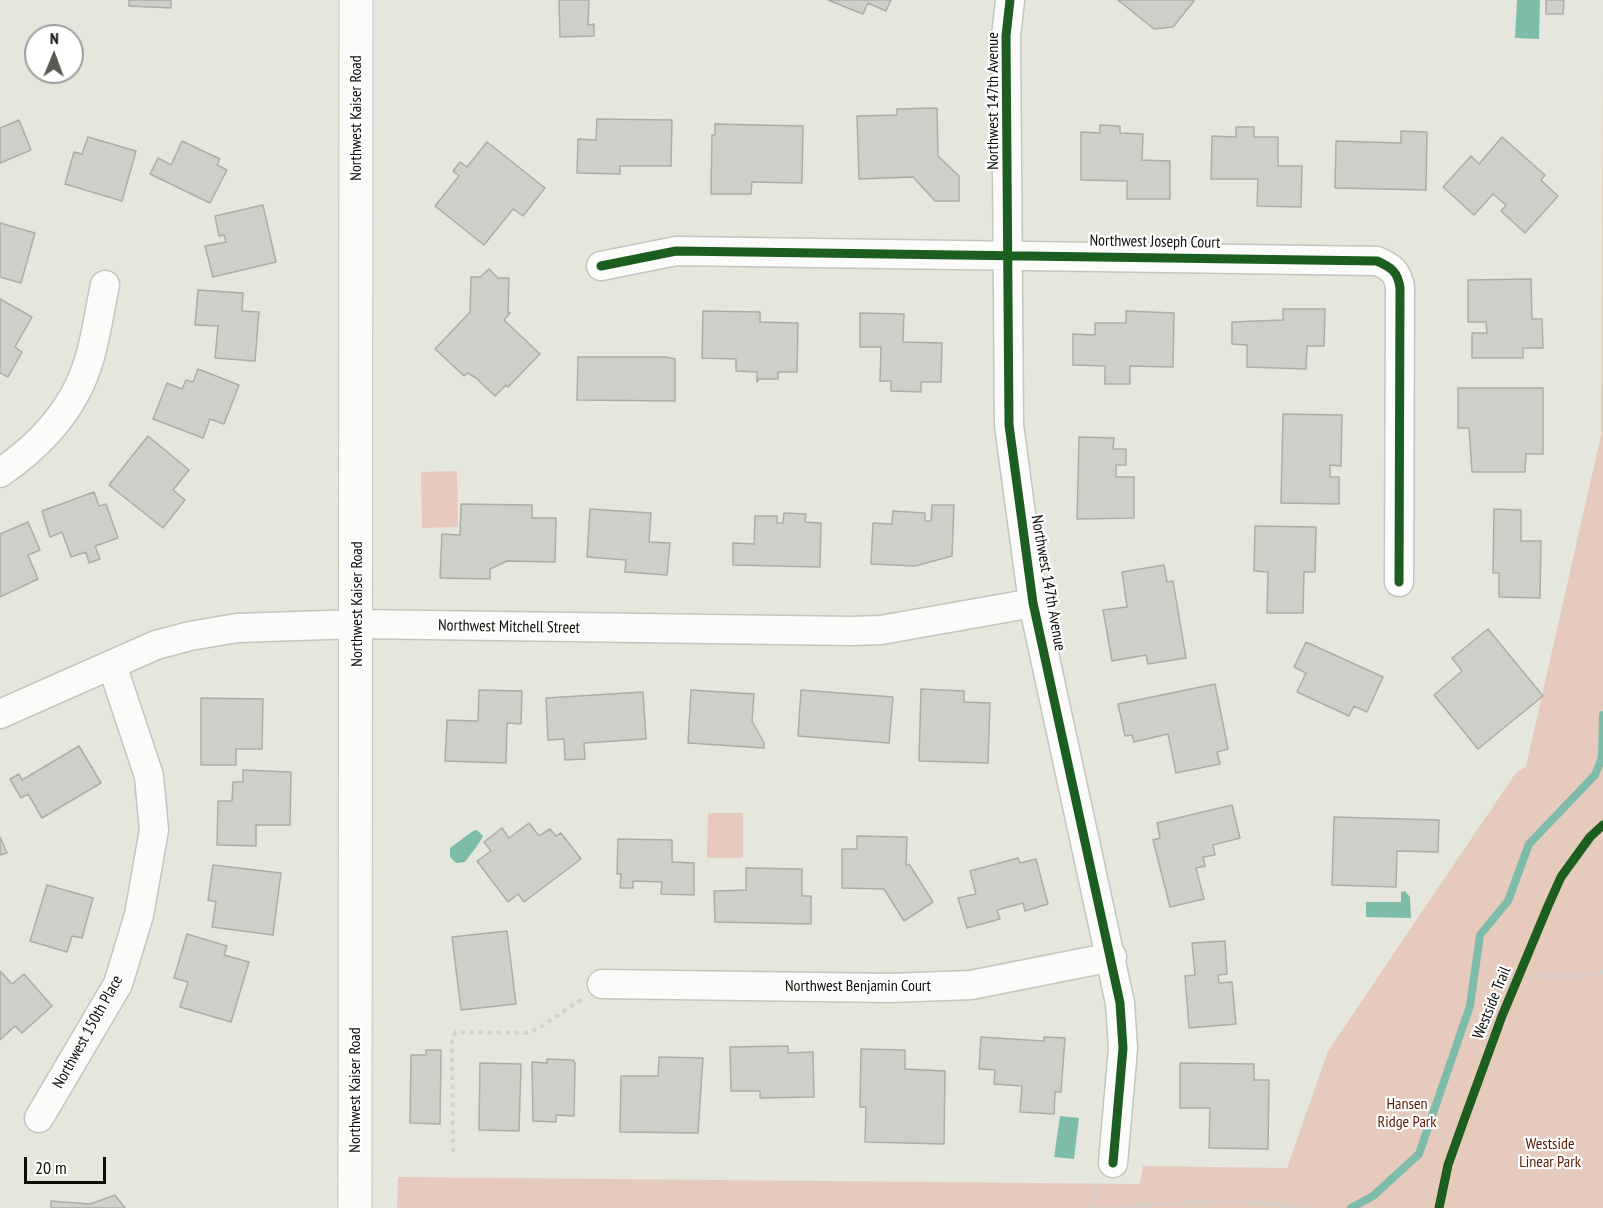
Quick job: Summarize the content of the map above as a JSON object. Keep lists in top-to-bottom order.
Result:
{
  "streets": {
    "main road": ["Northwest Kaiser Road"],
    "street": [
      "Northwest 147th Avenue",
      "Northwest Joseph Court",
      "Northwest Mitchell Street",
      "Northwest Benjamin Court",
      "Northwest 150th Place"
    ],
    "cycle path": ["Westside Trail"]
  },
  "crossings": [
    ["Northwest 147th Avenue", "Northwest Joseph Court"],
    ["Northwest 147th Avenue", "Northwest Mitchell Street"],
    ["Northwest 147th Avenue", "Northwest Benjamin Court"],
    ["Northwest Kaiser Road", "Northwest Mitchell Street"],
    ["Northwest Mitchell Street", "Northwest 150th Place"]
  ],
  "parks": ["Hansen Ridge Park", "Westside Linear Park"],
  "scale_bar": "20 m",
  "north": "top"
}
